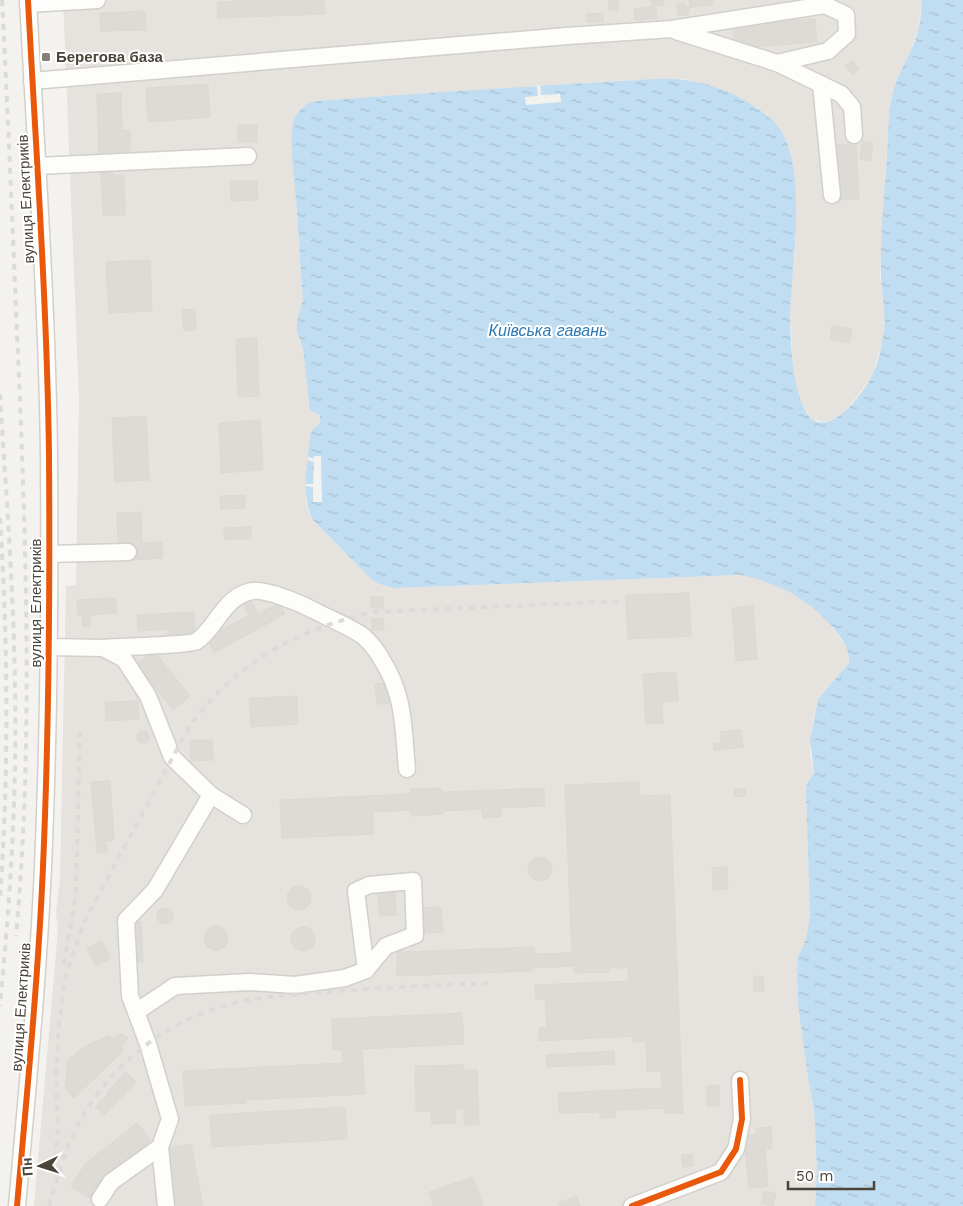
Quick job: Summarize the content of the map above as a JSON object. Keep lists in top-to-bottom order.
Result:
{
  "streets": {
    "street": ["вулиця Електриків"]
  },
  "water": ["Київська гавань"],
  "places": {
    "transit": ["Берегова база"]
  },
  "scale_bar": "50 m",
  "north": "left"
}
